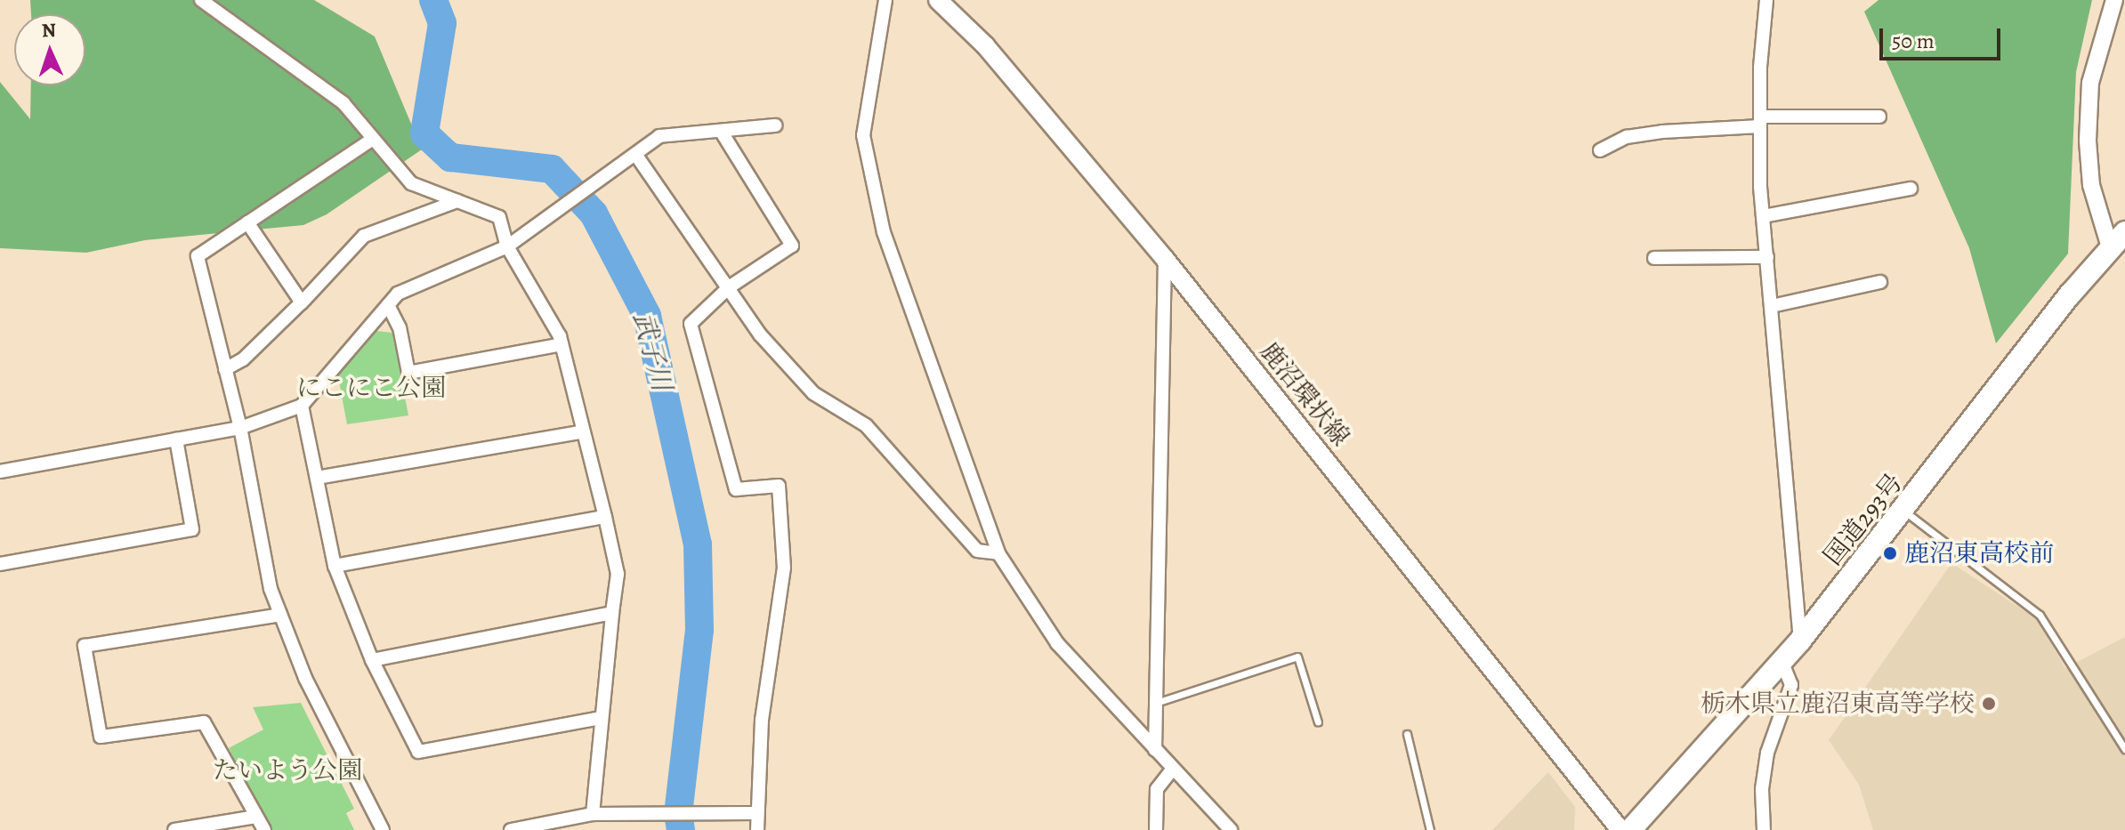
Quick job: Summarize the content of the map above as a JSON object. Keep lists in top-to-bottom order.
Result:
{
  "streets": {
    "highway": ["国道293号"],
    "main road": ["鹿沼環状線"]
  },
  "water": ["武子川"],
  "parks": ["にこにこ公園", "たいよう公園"],
  "places": ["鹿沼東高校前", "栃木県立鹿沼東高等学校"],
  "scale_bar": "50 m",
  "north": "top"
}
